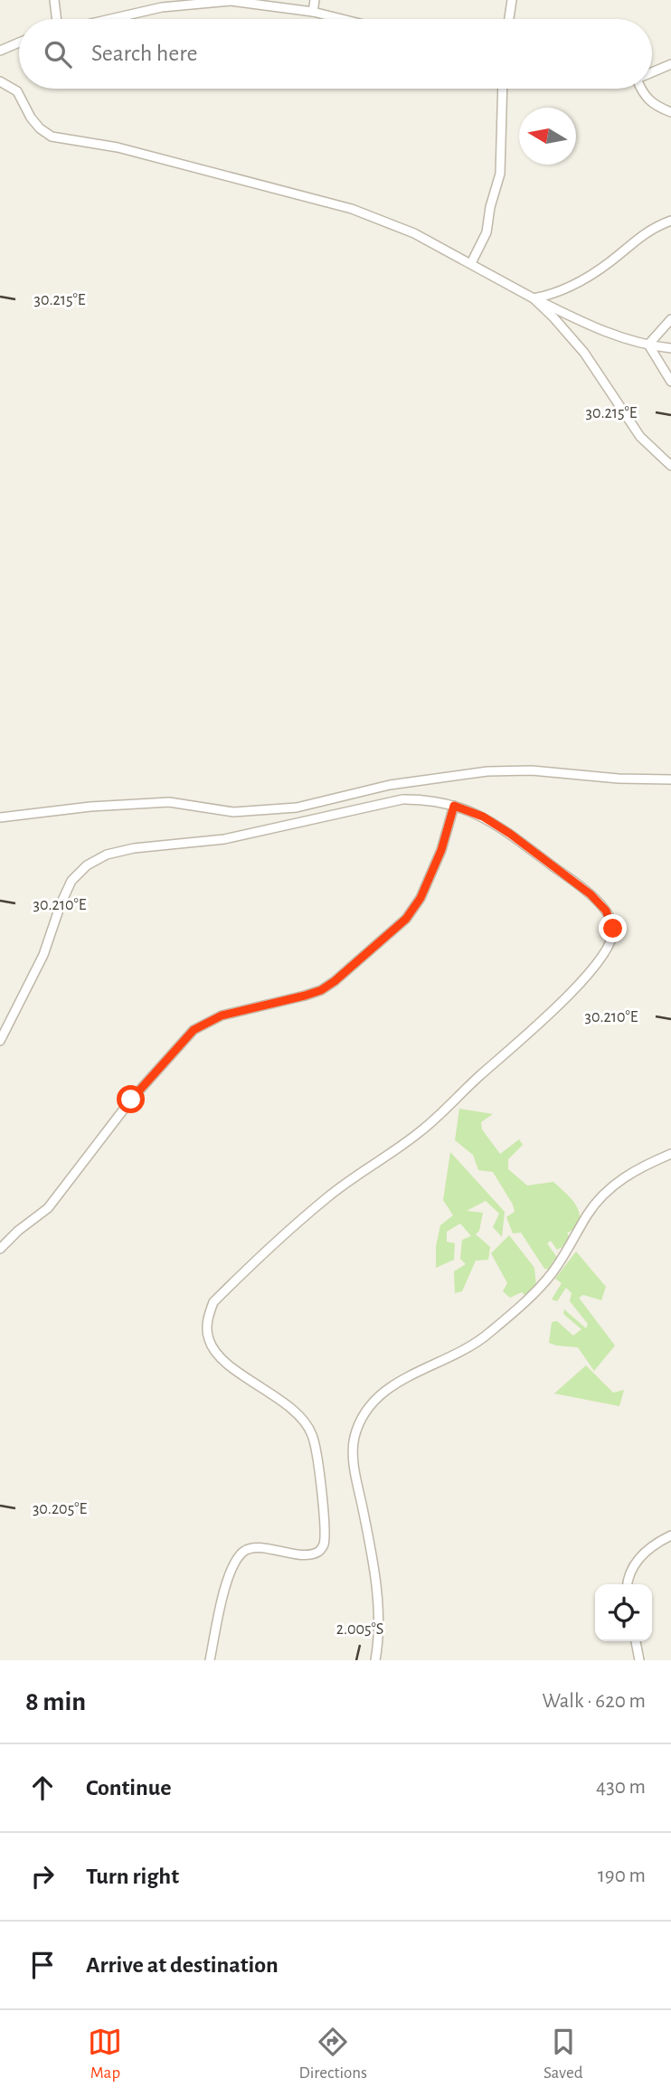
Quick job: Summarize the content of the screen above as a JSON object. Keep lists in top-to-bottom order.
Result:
{
  "north": "left",
  "page": {
    "search": "Search here",
    "heading": ["8 min", "Walk · 620 m"],
    "list": [
      ["Continue", "430 m"],
      ["Turn right", "190 m"],
      "Arrive at destination"
    ],
    "nav": ["Map", "Directions", "Saved"]
  },
  "coordinates": [
    "30.215°E",
    "30.210°E",
    "30.205°E",
    "2.005°S"
  ]
}
